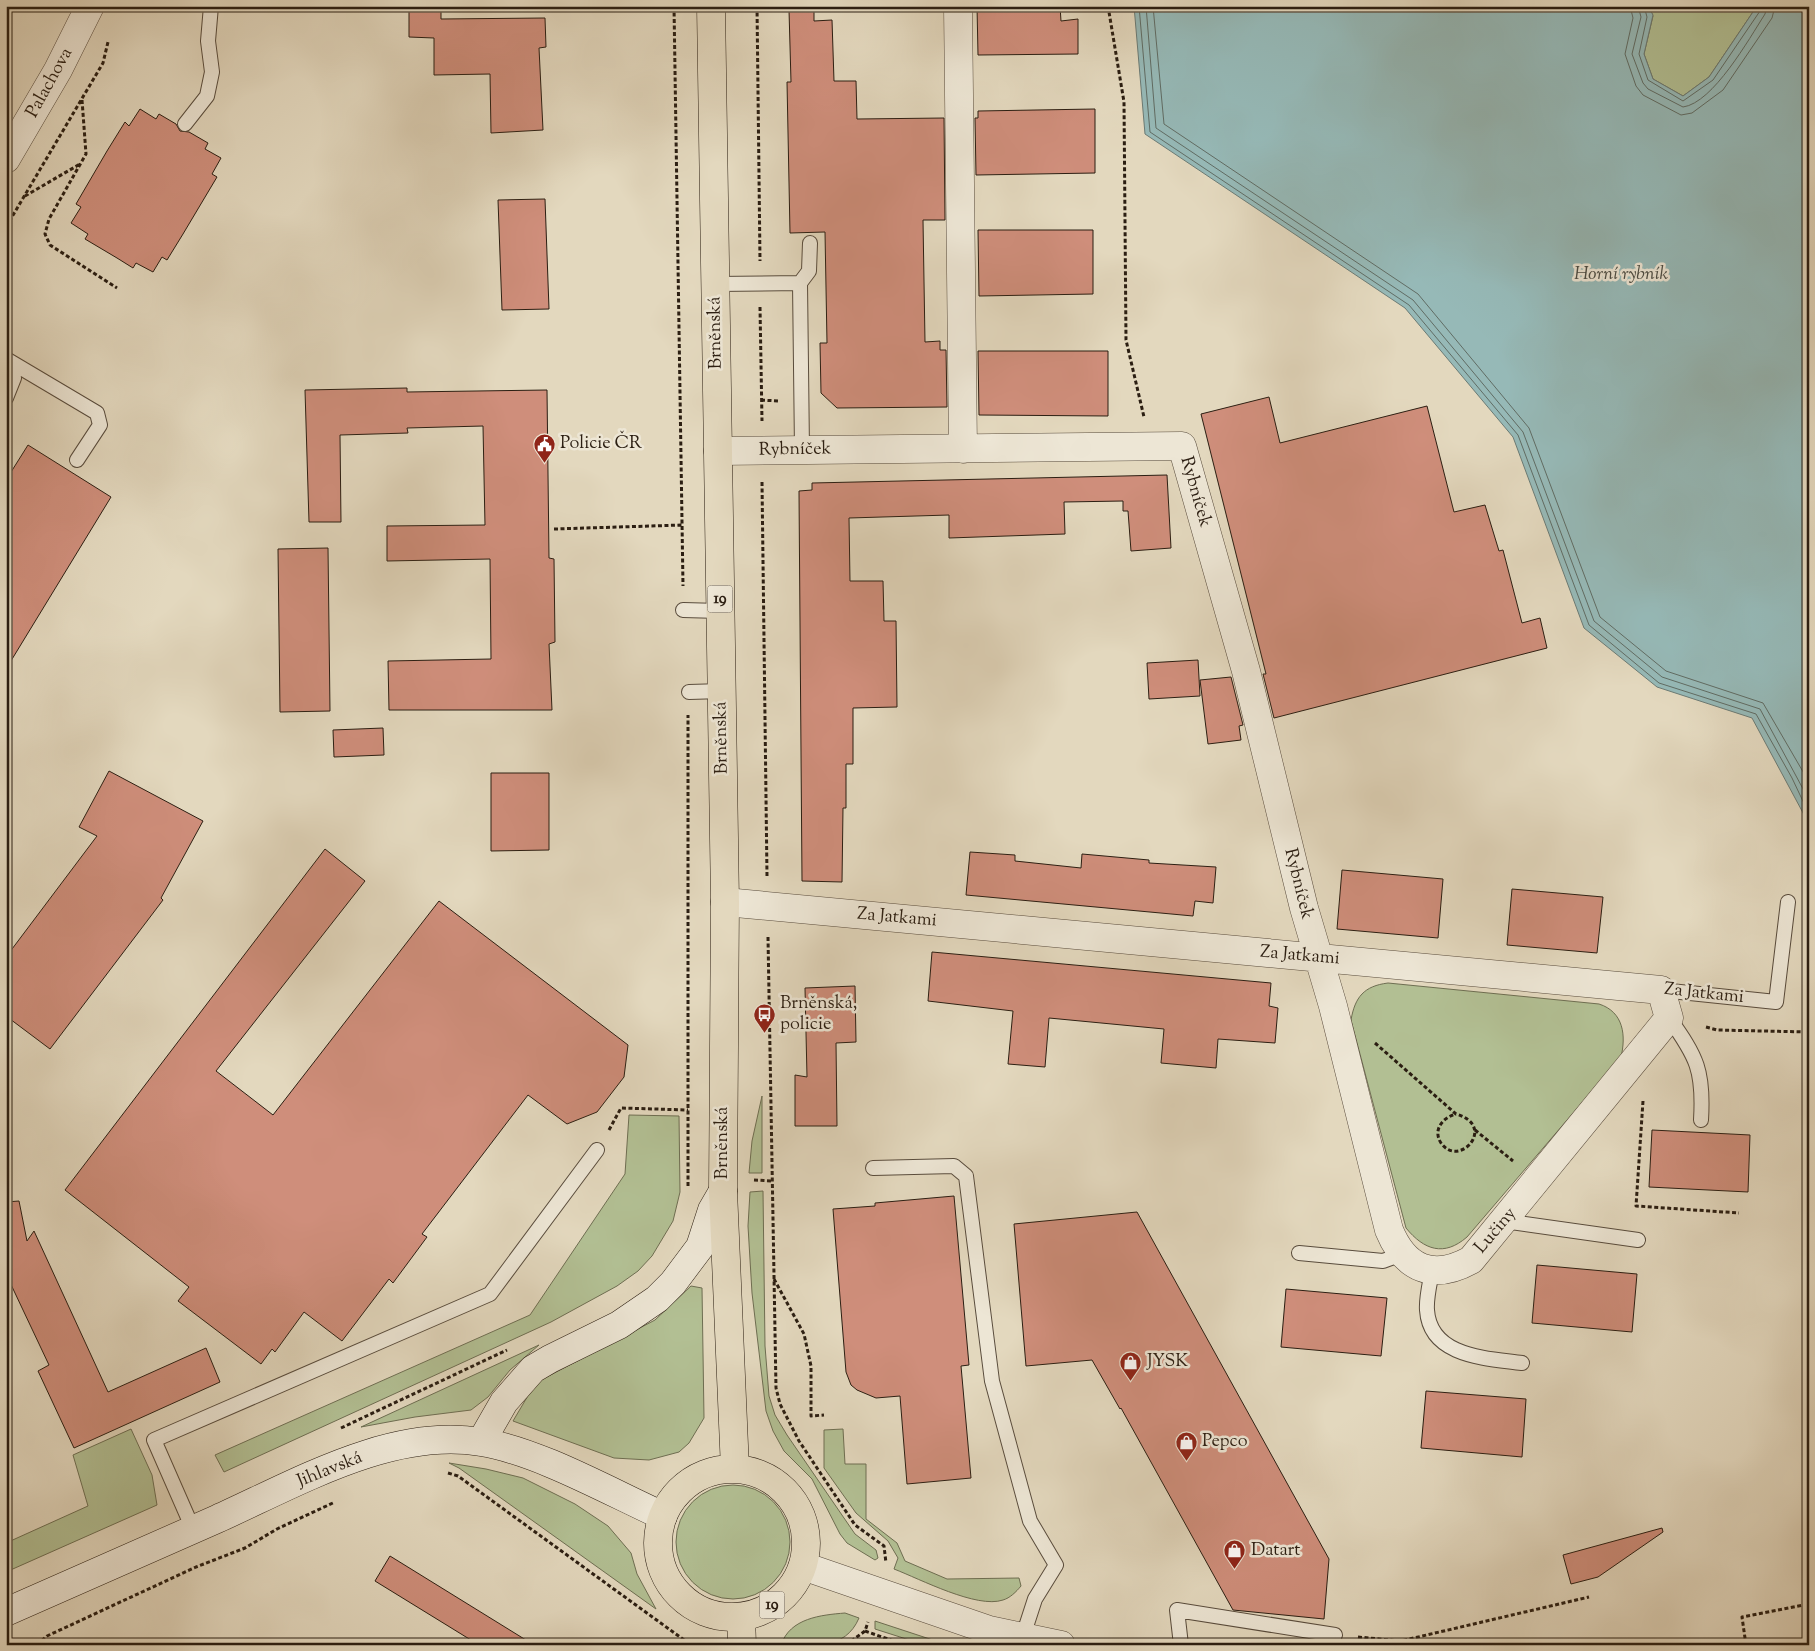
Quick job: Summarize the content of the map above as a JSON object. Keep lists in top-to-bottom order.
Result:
{
  "streets": {
    "main road": ["Brněnská", "19"],
    "street": [
      "Palachova",
      "Rybníček",
      "Za Jatkami",
      "Lučiny",
      "Jihlavská"
    ]
  },
  "crossings": [
    ["Brněnská", "Rybníček"],
    ["Brněnská", "19"],
    ["Brněnská", "Za Jatkami"],
    ["Brněnská", "Jihlavská"],
    ["Rybníček", "Za Jatkami"],
    ["19", "Jihlavská"]
  ],
  "water": ["Horní rybník"],
  "places": {
    "public building": ["Policie ČR"],
    "bus stop": ["Brněnská, policie"],
    "shop": ["JYSK", "Pepco", "Datart"]
  }
}
